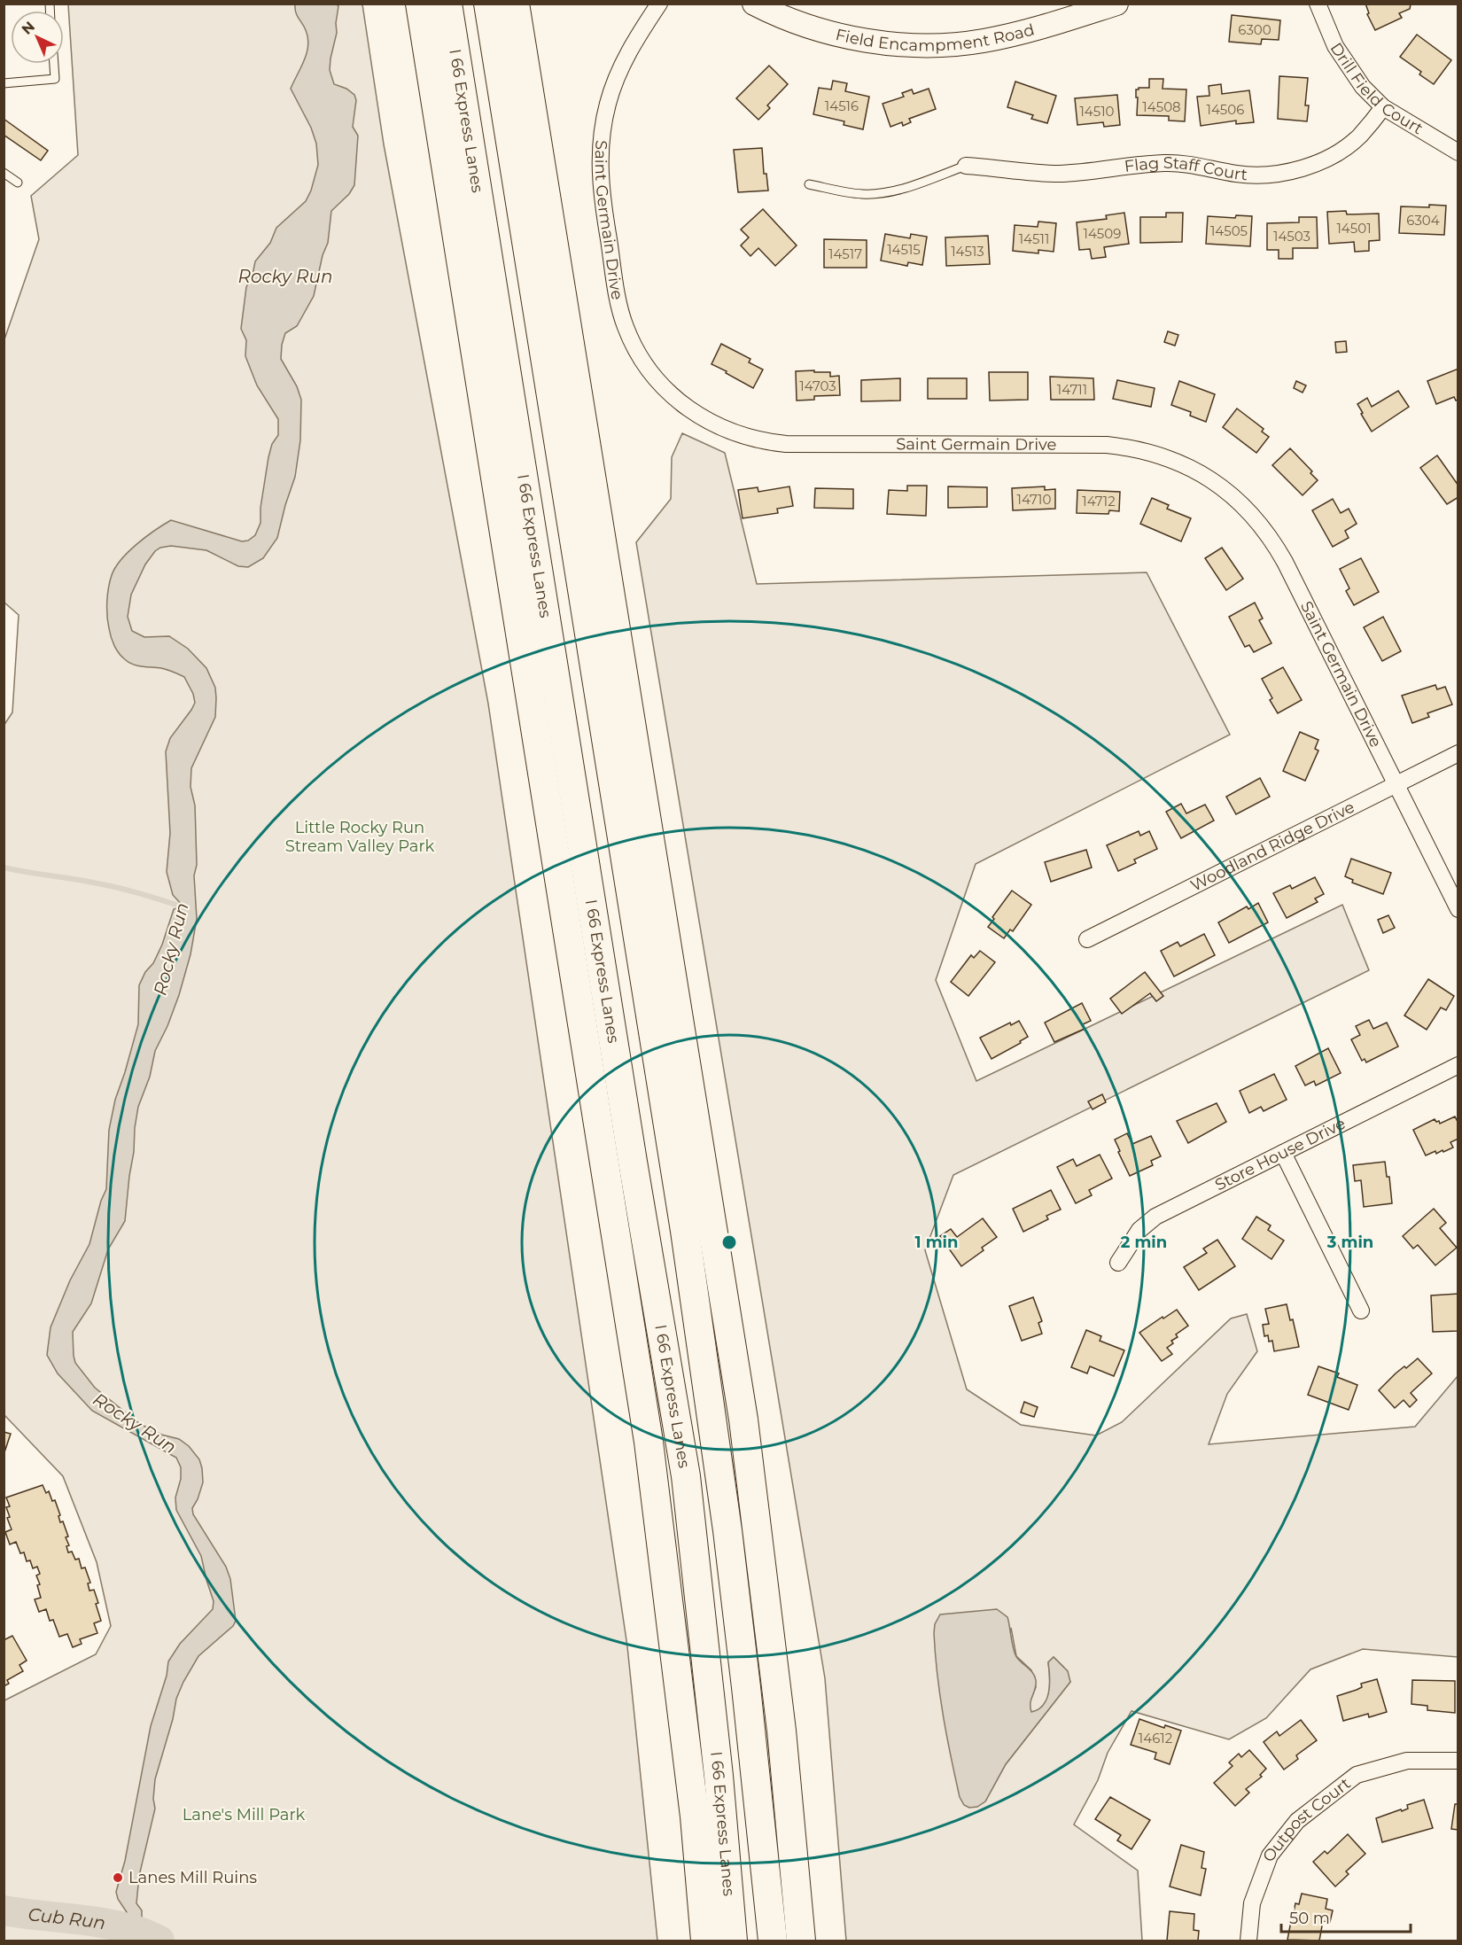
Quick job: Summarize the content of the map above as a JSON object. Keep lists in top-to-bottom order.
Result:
{
  "streets": {
    "highway": ["I 66 Express Lanes"],
    "street": [
      "Field Encampment Road",
      "Drill Field Court",
      "Flag Staff Court",
      "Saint Germain Drive",
      "Woodland Ridge Drive",
      "Store House Drive",
      "Outpost Court"
    ]
  },
  "crossings": [
    ["Drill Field Court", "Flag Staff Court"],
    ["Saint Germain Drive", "Woodland Ridge Drive"]
  ],
  "water": ["Rocky Run", "Cub Run"],
  "parks": ["Little Rocky Run Stream Valley Park", "Lane's Mill Park"],
  "places": ["Lanes Mill Ruins"],
  "house_numbers": [
    "6300",
    "14516",
    "14508",
    "14506",
    "14510",
    "6304",
    "14501",
    "14505",
    "14509",
    "14503",
    "14511",
    "14515",
    "14513",
    "14517",
    "14703",
    "14711",
    "14710",
    "14712",
    "14612"
  ],
  "scale_bar": "50 m",
  "north": "top left",
  "rings": ["1 min", "2 min", "3 min"]
}
